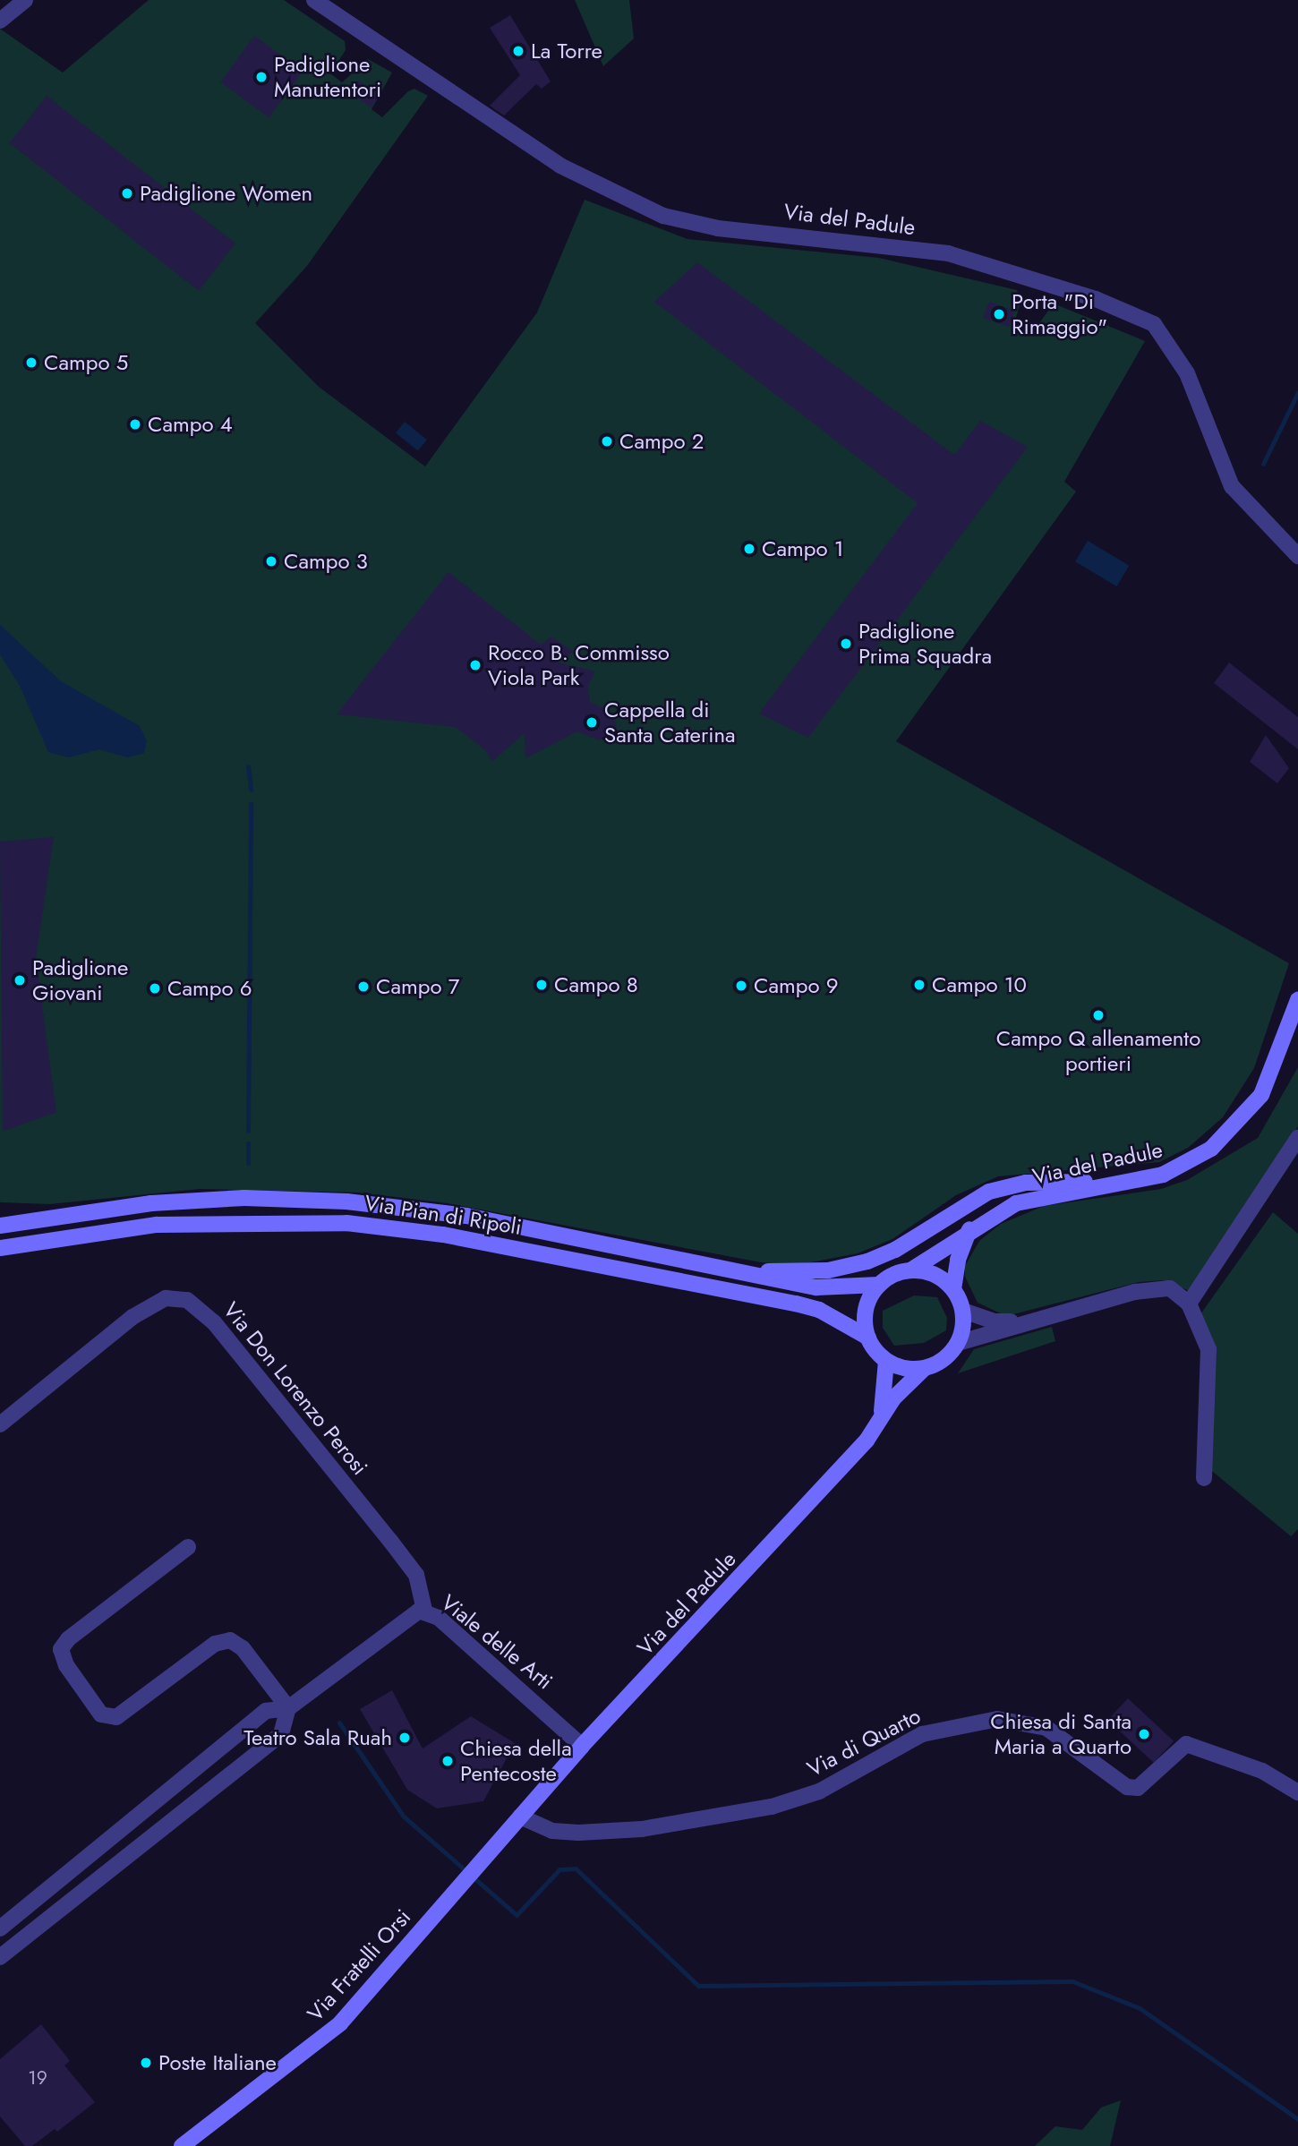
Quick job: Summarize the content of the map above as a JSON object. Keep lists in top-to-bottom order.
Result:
{
  "streets": {
    "main road": ["Via del Padule", "Via Pian di Ripoli", "Via Fratelli Orsi"],
    "street": ["Via Don Lorenzo Perosi", "Viale delle Arti", "Via di Quarto"]
  },
  "crossings": [
    ["Via del Padule", "Via Pian di Ripoli"],
    ["Via del Padule", "Viale delle Arti"],
    ["Via del Padule", "Via di Quarto"],
    ["Via del Padule", "Via Fratelli Orsi"],
    ["Via Don Lorenzo Perosi", "Viale delle Arti"],
    ["Via di Quarto", "Via Fratelli Orsi"]
  ],
  "places": [
    "La Torre",
    "Padiglione Manutentori",
    "Padiglione Women",
    "Porta \"Di Rimaggio\"",
    "Campo 5",
    "Campo 4",
    "Campo 2",
    "Campo 1",
    "Campo 3",
    "Padiglione Prima Squadra",
    "Rocco B. Commisso Viola Park",
    "Cappella di Santa Caterina",
    "Padiglione Giovani",
    "Campo 8",
    "Campo 10",
    "Campo 9",
    "Campo 7",
    "Campo 6",
    "Campo Q allenamento portieri",
    "Chiesa di Santa Maria a Quarto",
    "Teatro Sala Ruah",
    "Chiesa della Pentecoste",
    "Poste Italiane"
  ],
  "house_numbers": ["19"]
}
